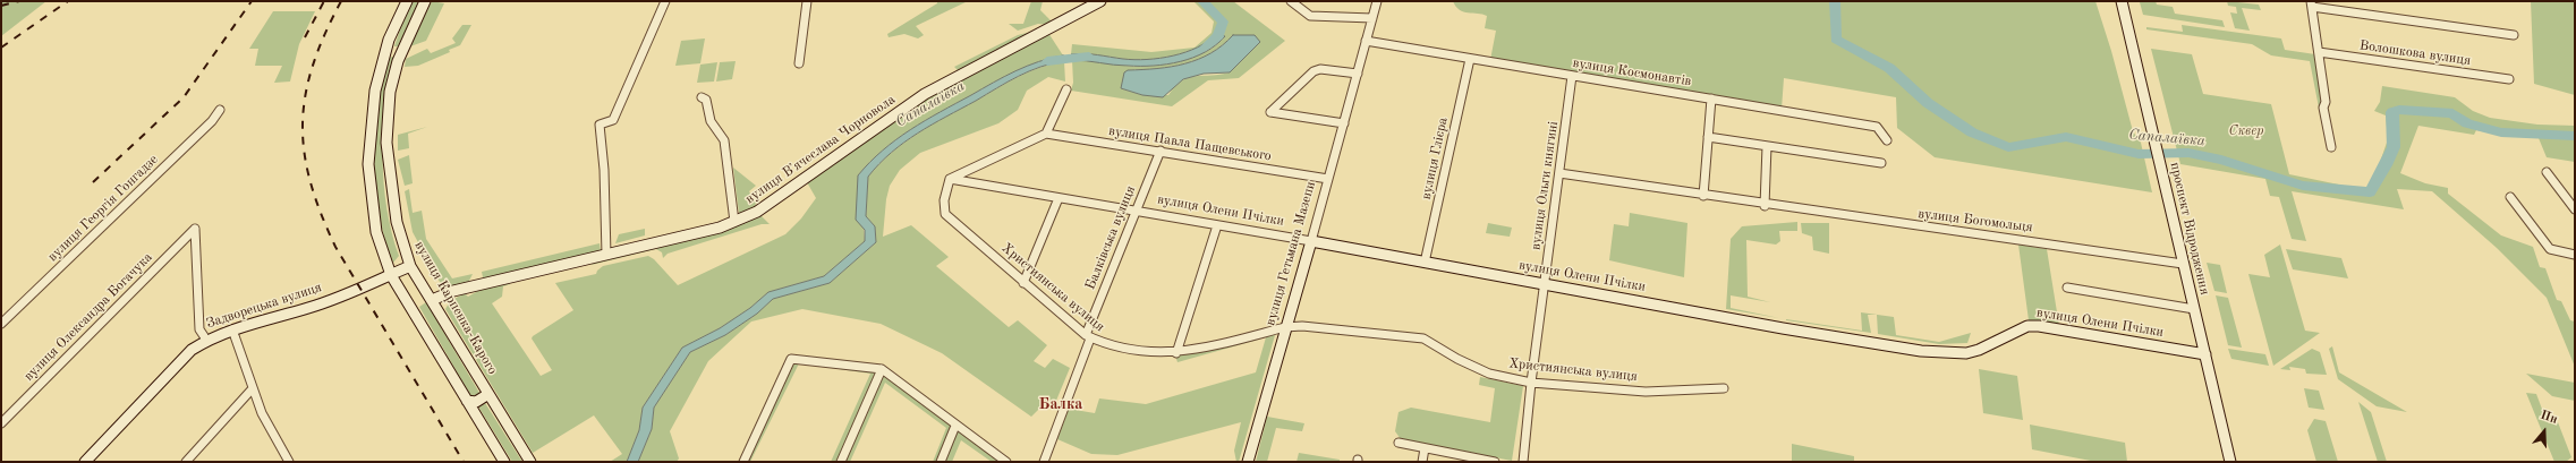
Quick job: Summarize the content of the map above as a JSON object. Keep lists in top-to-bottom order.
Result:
{
  "streets": {
    "street": [
      "Волошкова вулиця",
      "вулиця Космонавтів",
      "вулиця Павла Пащевського",
      "вулиця Вʼячеслава Чорновола",
      "вулиця Глієра",
      "вулиця Ольги княгині",
      "вулиця Георгія Гонгадзе",
      "вулиця Олени Пчілки",
      "вулиця Богомольця",
      "проспект Відродження",
      "Балківська вулиця",
      "вулиця Гетьмана Мазепи",
      "Християнська вулиця",
      "Задворецька вулиця",
      "вулиця Карпенка-Карого",
      "вулиця Олександра Богачука"
    ]
  },
  "crossings": [
    ["вулиця Космонавтів", "вулиця Глієра"],
    ["вулиця Космонавтів", "вулиця Ольги княгині"],
    ["вулиця Космонавтів", "вулиця Гетьмана Мазепи"],
    ["вулиця Павла Пащевського", "Балківська вулиця"],
    ["вулиця Павла Пащевського", "вулиця Гетьмана Мазепи"],
    ["вулиця Вʼячеслава Чорновола", "вулиця Карпенка-Карого"],
    ["вулиця Глієра", "вулиця Олени Пчілки"],
    ["вулиця Ольги княгині", "вулиця Олени Пчілки"],
    ["вулиця Ольги княгині", "вулиця Богомольця"],
    ["вулиця Ольги княгині", "Християнська вулиця"],
    ["вулиця Олени Пчілки", "проспект Відродження"],
    ["вулиця Олени Пчілки", "Балківська вулиця"],
    ["вулиця Олени Пчілки", "вулиця Гетьмана Мазепи"],
    ["вулиця Олени Пчілки", "Християнська вулиця"],
    ["вулиця Богомольця", "проспект Відродження"],
    ["Балківська вулиця", "Християнська вулиця"],
    ["вулиця Гетьмана Мазепи", "Християнська вулиця"],
    ["Задворецька вулиця", "вулиця Карпенка-Карого"],
    ["Задворецька вулиця", "вулиця Олександра Богачука"]
  ],
  "districts": ["Балка"],
  "water": ["Сапалаївка"],
  "parks": ["Сквер"],
  "north": "top"
}
